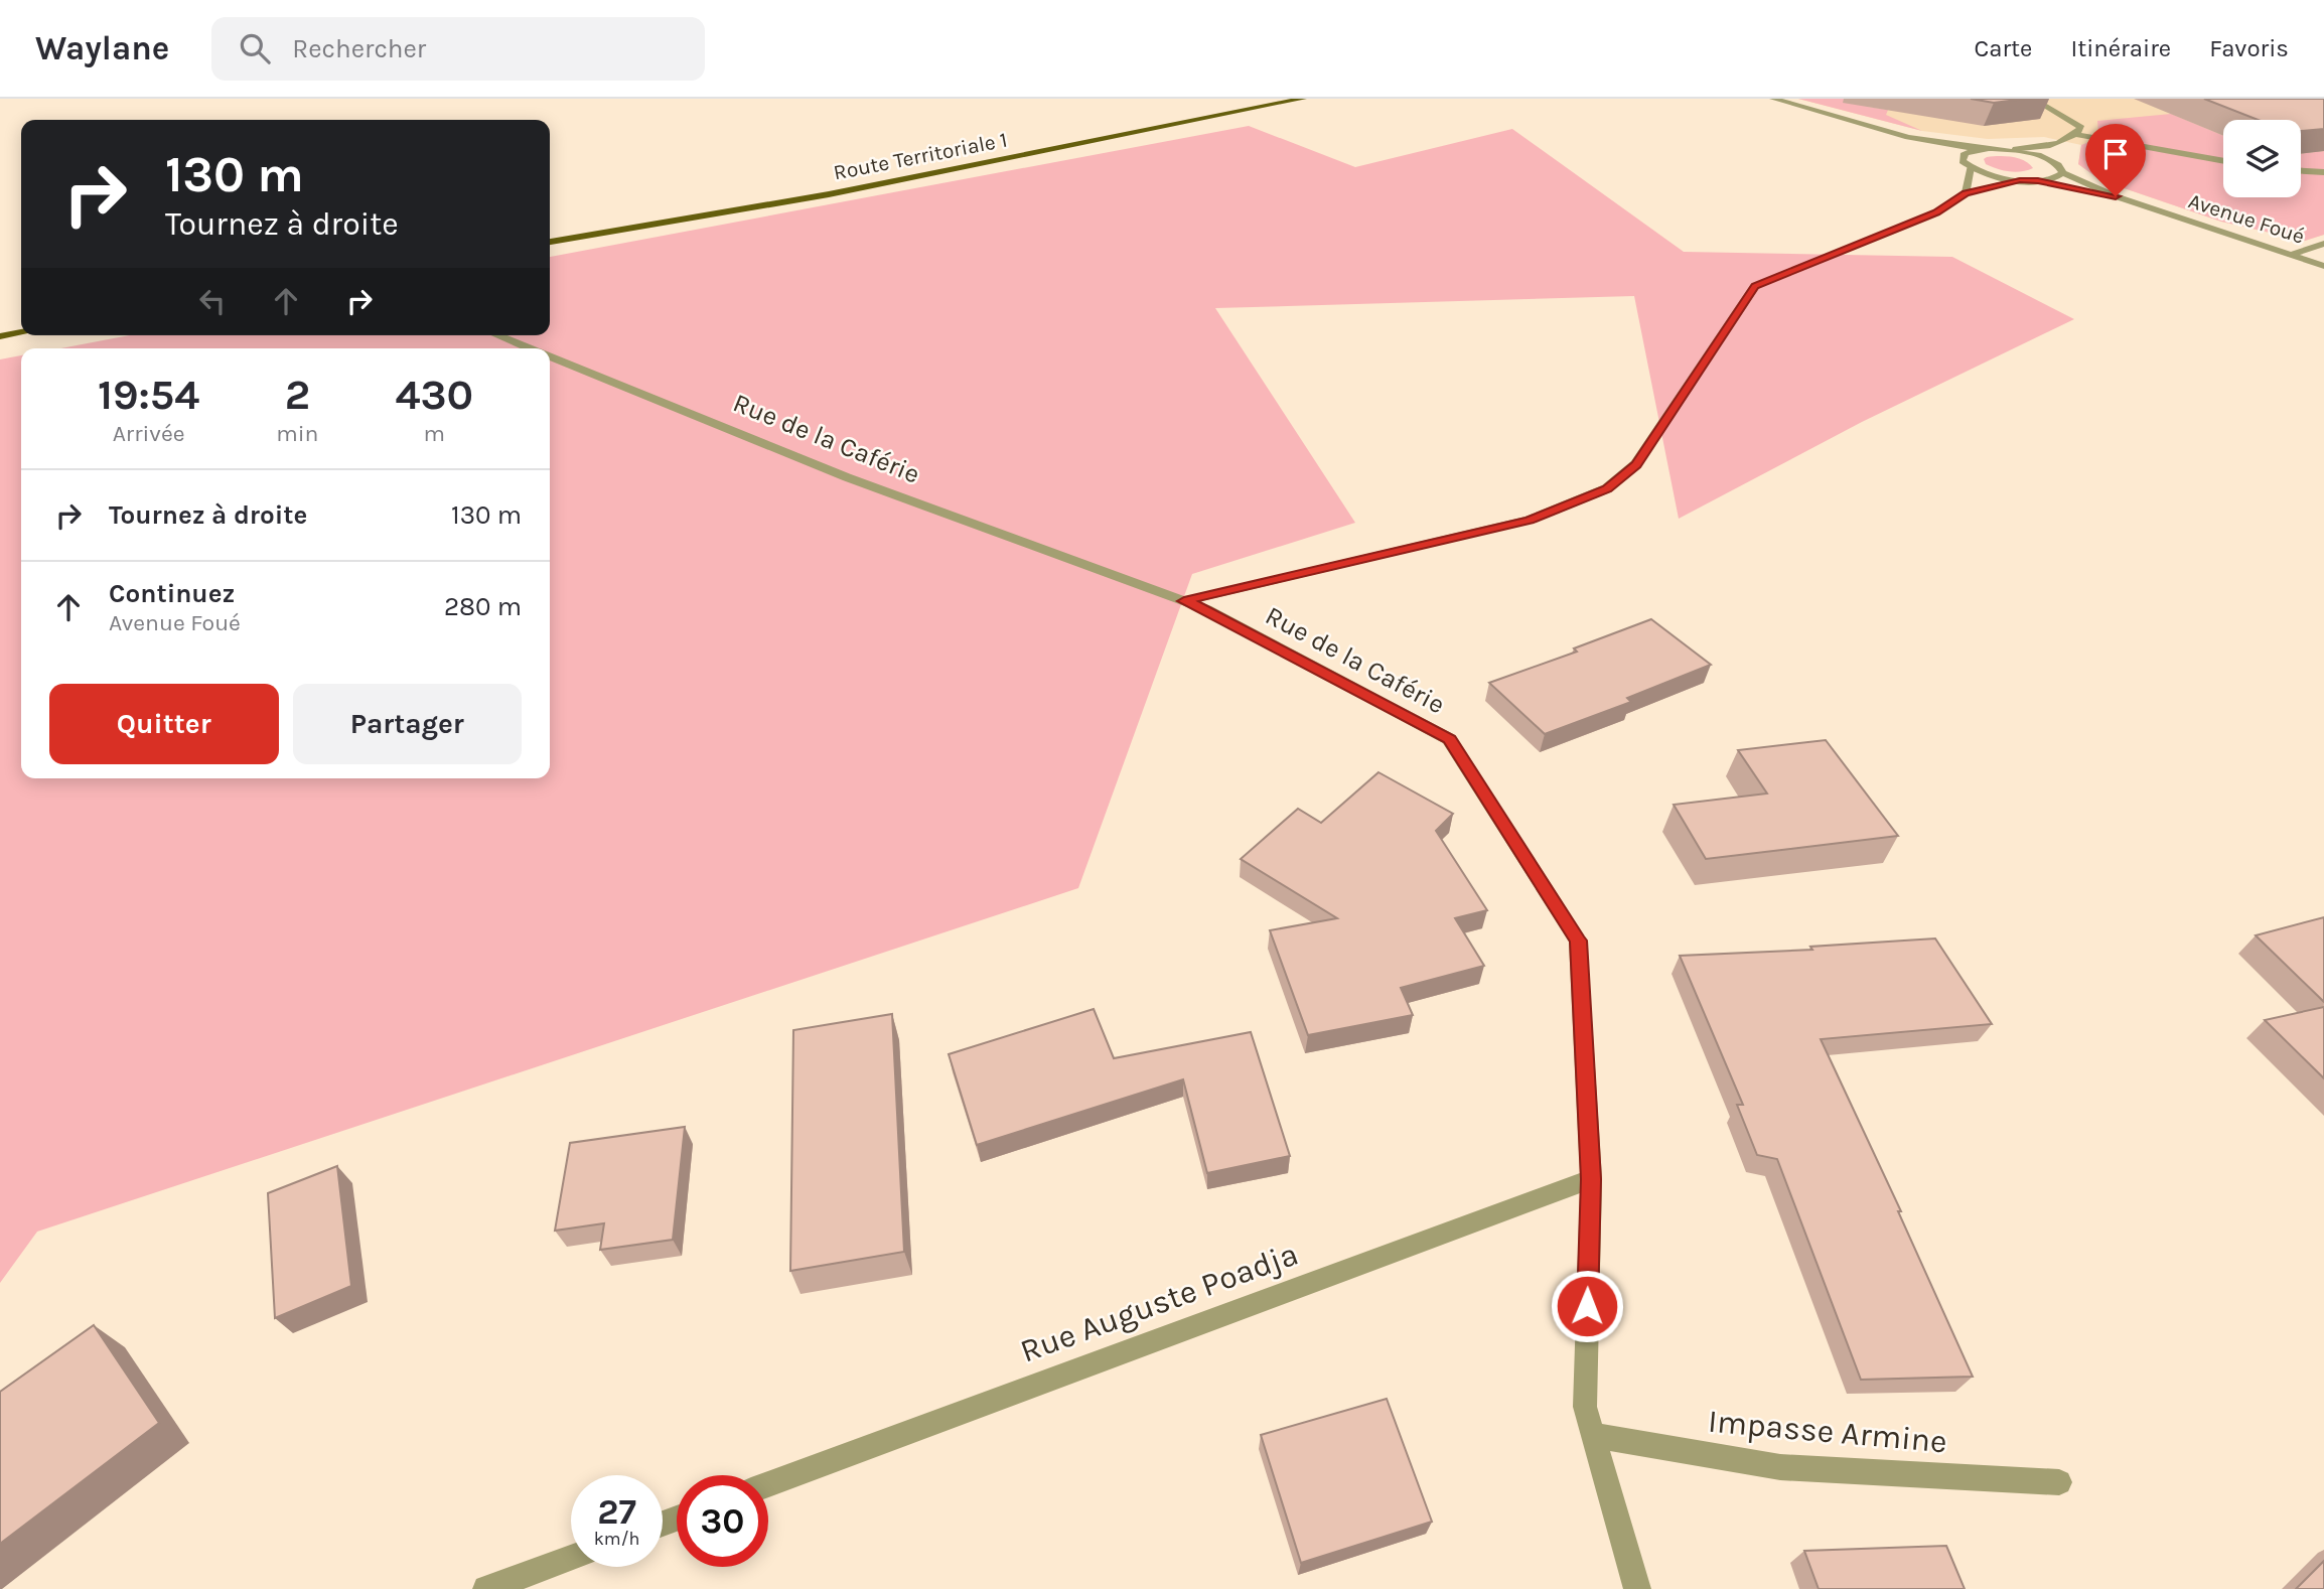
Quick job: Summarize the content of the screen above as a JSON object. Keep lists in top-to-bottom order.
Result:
{
  "streets": {
    "main road": ["Route Territoriale 1"],
    "street": [
      "Avenue Foué",
      "Rue de la Caférie",
      "Rue Auguste Poadja",
      "Impasse Armine"
    ]
  },
  "crossings": [
    ["Rue de la Caférie", "Rue Auguste Poadja"],
    ["Rue de la Caférie", "Impasse Armine"]
  ],
  "page": {
    "header": "Waylane",
    "search": "Rechercher",
    "nav": ["Carte", "Itinéraire", "Favoris"],
    "turn": ["130 m", "Tournez à droite"],
    "eta": [
      "19:54",
      "Arrivée",
      "2",
      "min",
      "430",
      "m"
    ],
    "list": [
      {
        "name": "Tournez à droite",
        "value": "130 m"
      },
      {
        "name": "Continuez",
        "note": "Avenue Foué",
        "value": "280 m"
      }
    ],
    "buttons": ["Quitter", "Partager"],
    "speed": "27 km/h",
    "limit": "30"
  }
}
